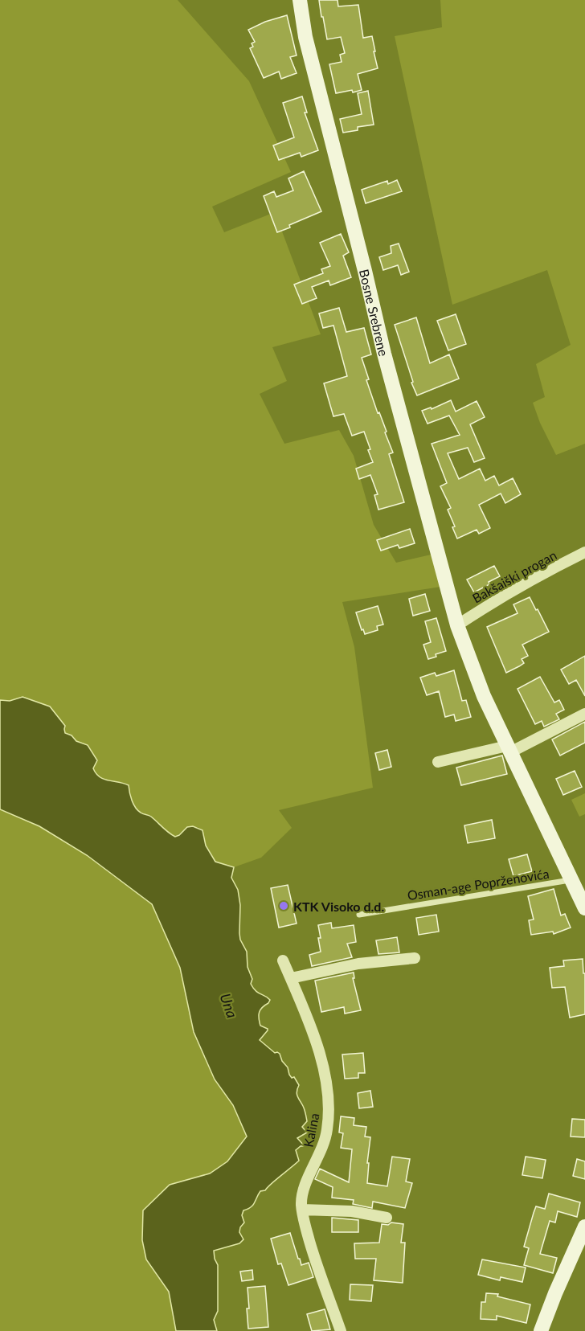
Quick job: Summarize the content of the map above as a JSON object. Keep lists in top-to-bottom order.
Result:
{
  "streets": {
    "street": ["Bosne Srebrene", "Bakšaiški progan", "Kalina"],
    "lane": ["Osman-age Poprženovića"]
  },
  "crossings": [
    ["Bosne Srebrene", "Bakšaiški progan"],
    ["Bosne Srebrene", "Osman-age Poprženovića"]
  ],
  "water": ["Una"],
  "places": ["KTK Visoko d.d."]
}
